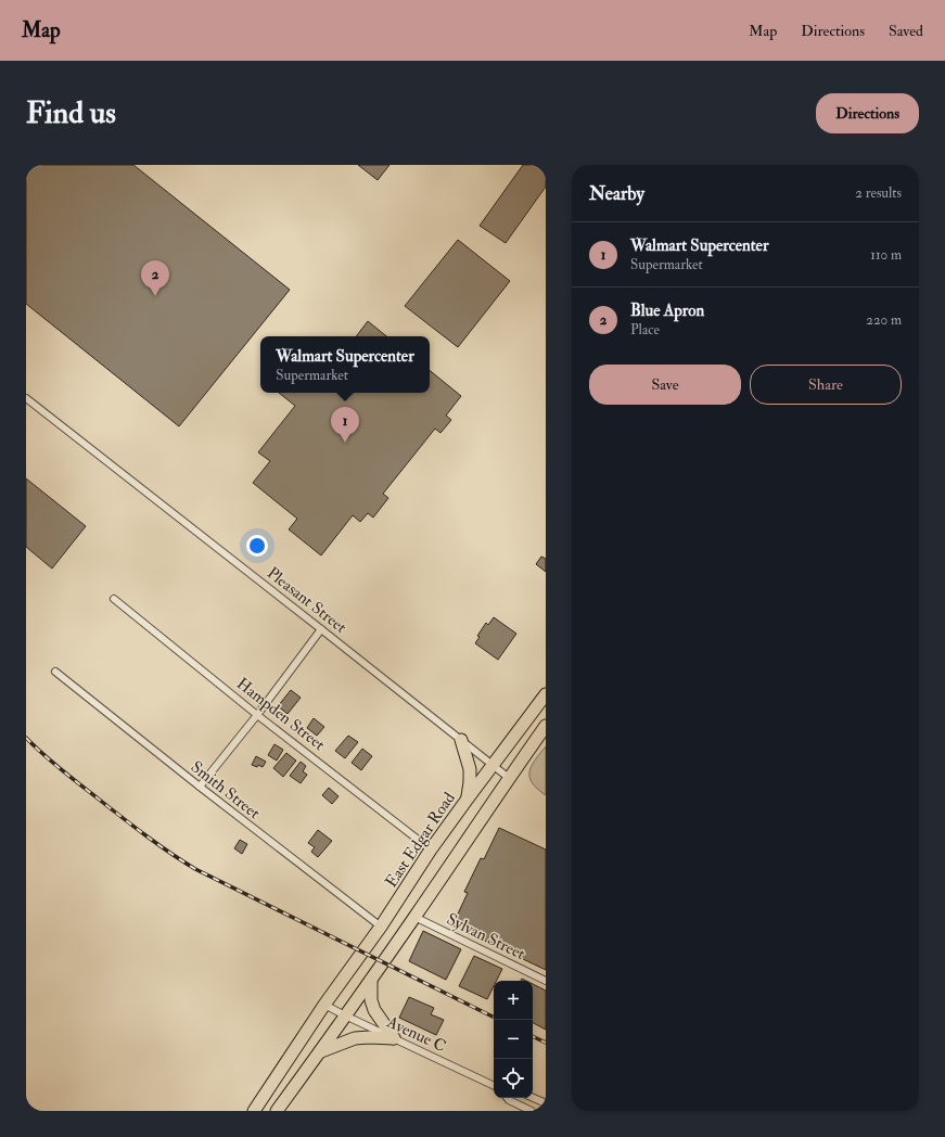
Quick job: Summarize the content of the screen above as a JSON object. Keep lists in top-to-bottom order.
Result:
{
  "streets": {
    "highway": ["East Edgar Road"],
    "street": [
      "Pleasant Street",
      "Hampden Street",
      "Smith Street",
      "Sylvan Street",
      "Avenue C"
    ]
  },
  "crossings": [
    ["Pleasant Street", "East Edgar Road"],
    ["Hampden Street", "East Edgar Road"],
    ["Smith Street", "East Edgar Road"],
    ["East Edgar Road", "Avenue C"]
  ],
  "page": {
    "header": "Map",
    "nav": ["Map", "Directions", "Saved"],
    "buttons": [
      "Directions",
      ["Save", "Share"]
    ],
    "title": "Find us",
    "heading": ["Nearby", "2 results"],
    "list": [
      {
        "mark": "1",
        "name": "Walmart Supercenter",
        "note": "Supermarket",
        "value": "110 m"
      },
      {
        "mark": "2",
        "name": "Blue Apron",
        "note": "Place",
        "value": "220 m"
      }
    ],
    "pins": ["2", "1"],
    "popup": ["Walmart Supercenter", "Supermarket"],
    "map_buttons": ["+", "−"]
  }
}
